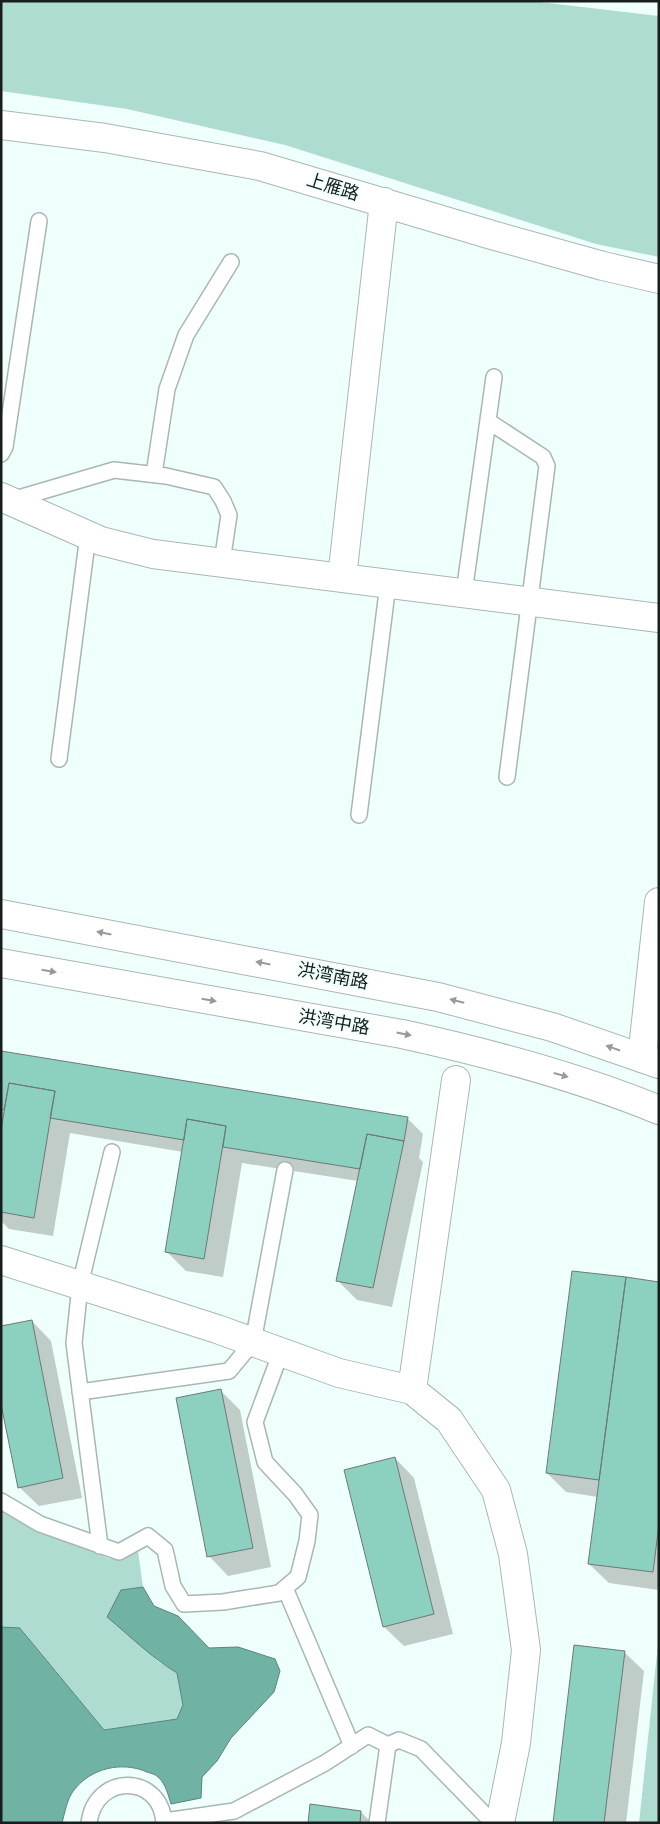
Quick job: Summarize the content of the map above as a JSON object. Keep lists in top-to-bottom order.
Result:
{
  "streets": {
    "street": ["上雁路", "洪湾南路", "洪湾中路"]
  },
  "one_way": ["洪湾南路", "洪湾中路"]
}
